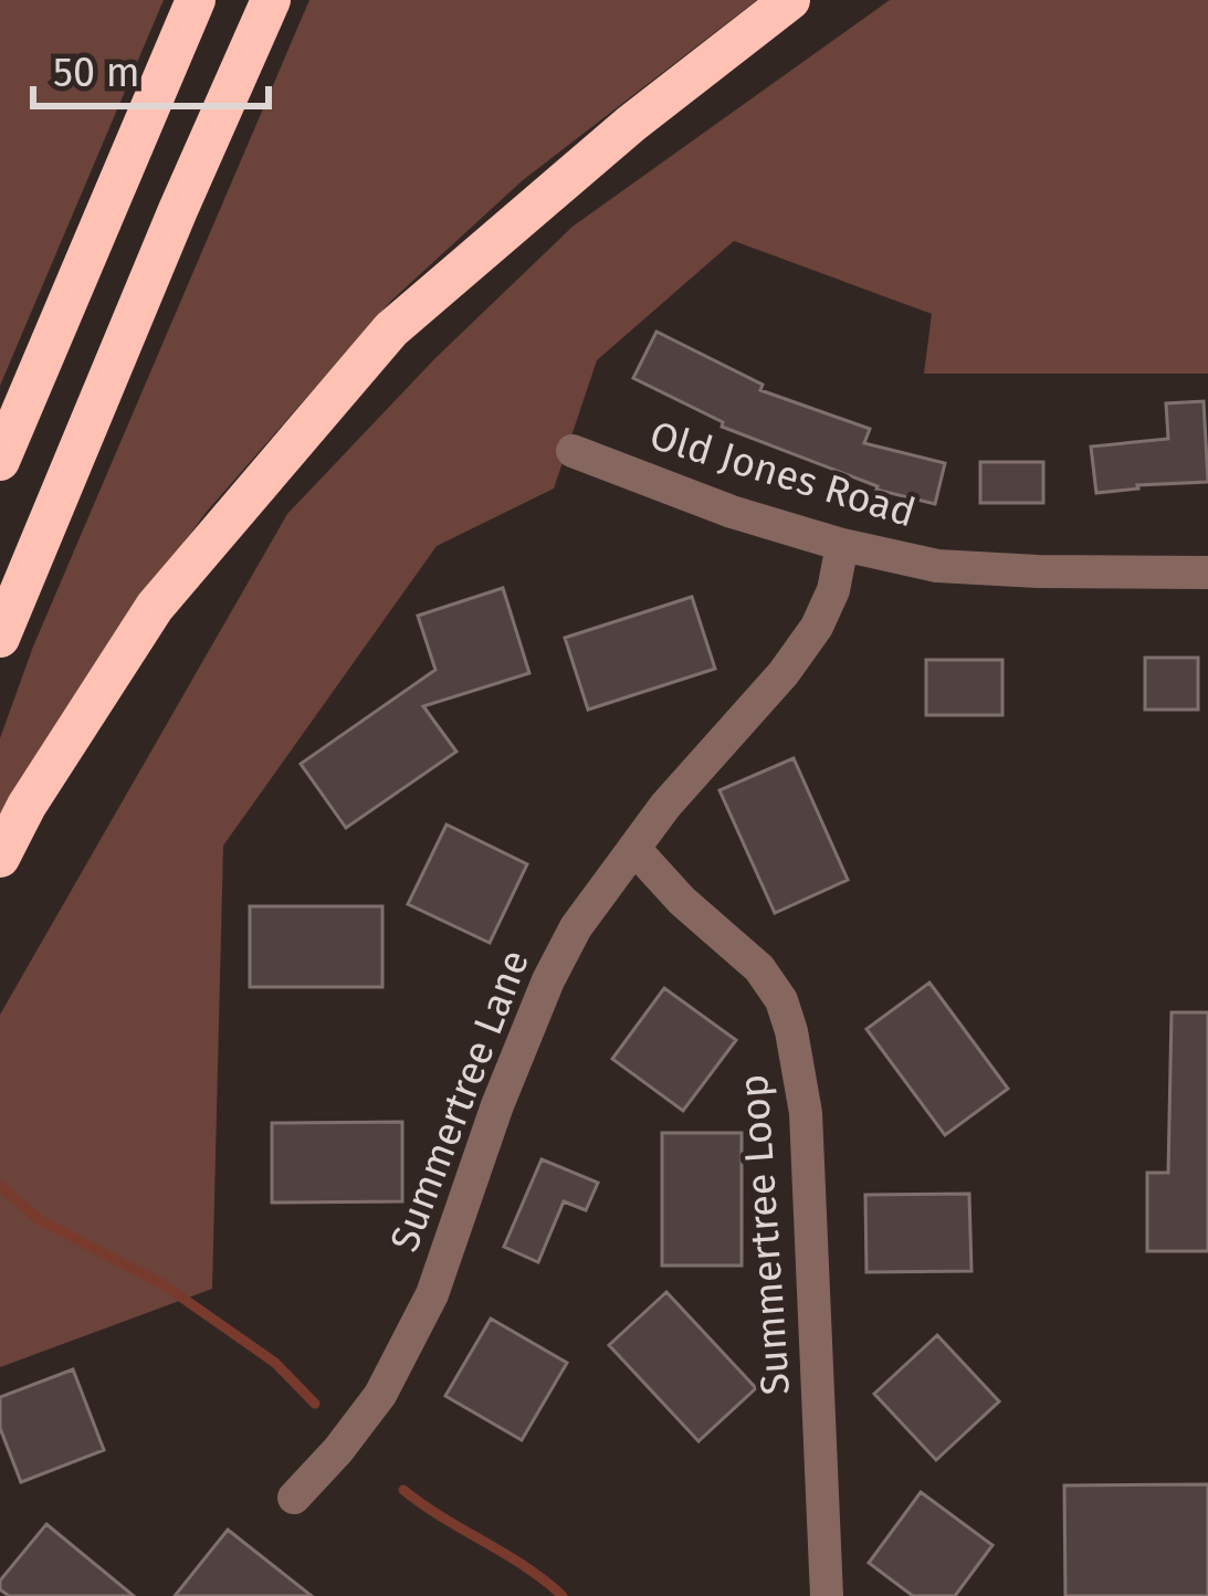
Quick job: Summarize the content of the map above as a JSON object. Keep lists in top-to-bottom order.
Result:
{
  "streets": {
    "street": ["Old Jones Road", "Summertree Lane", "Summertree Loop"]
  },
  "crossings": [
    ["Old Jones Road", "Summertree Lane"],
    ["Summertree Lane", "Summertree Loop"]
  ],
  "scale_bar": "50 m"
}
